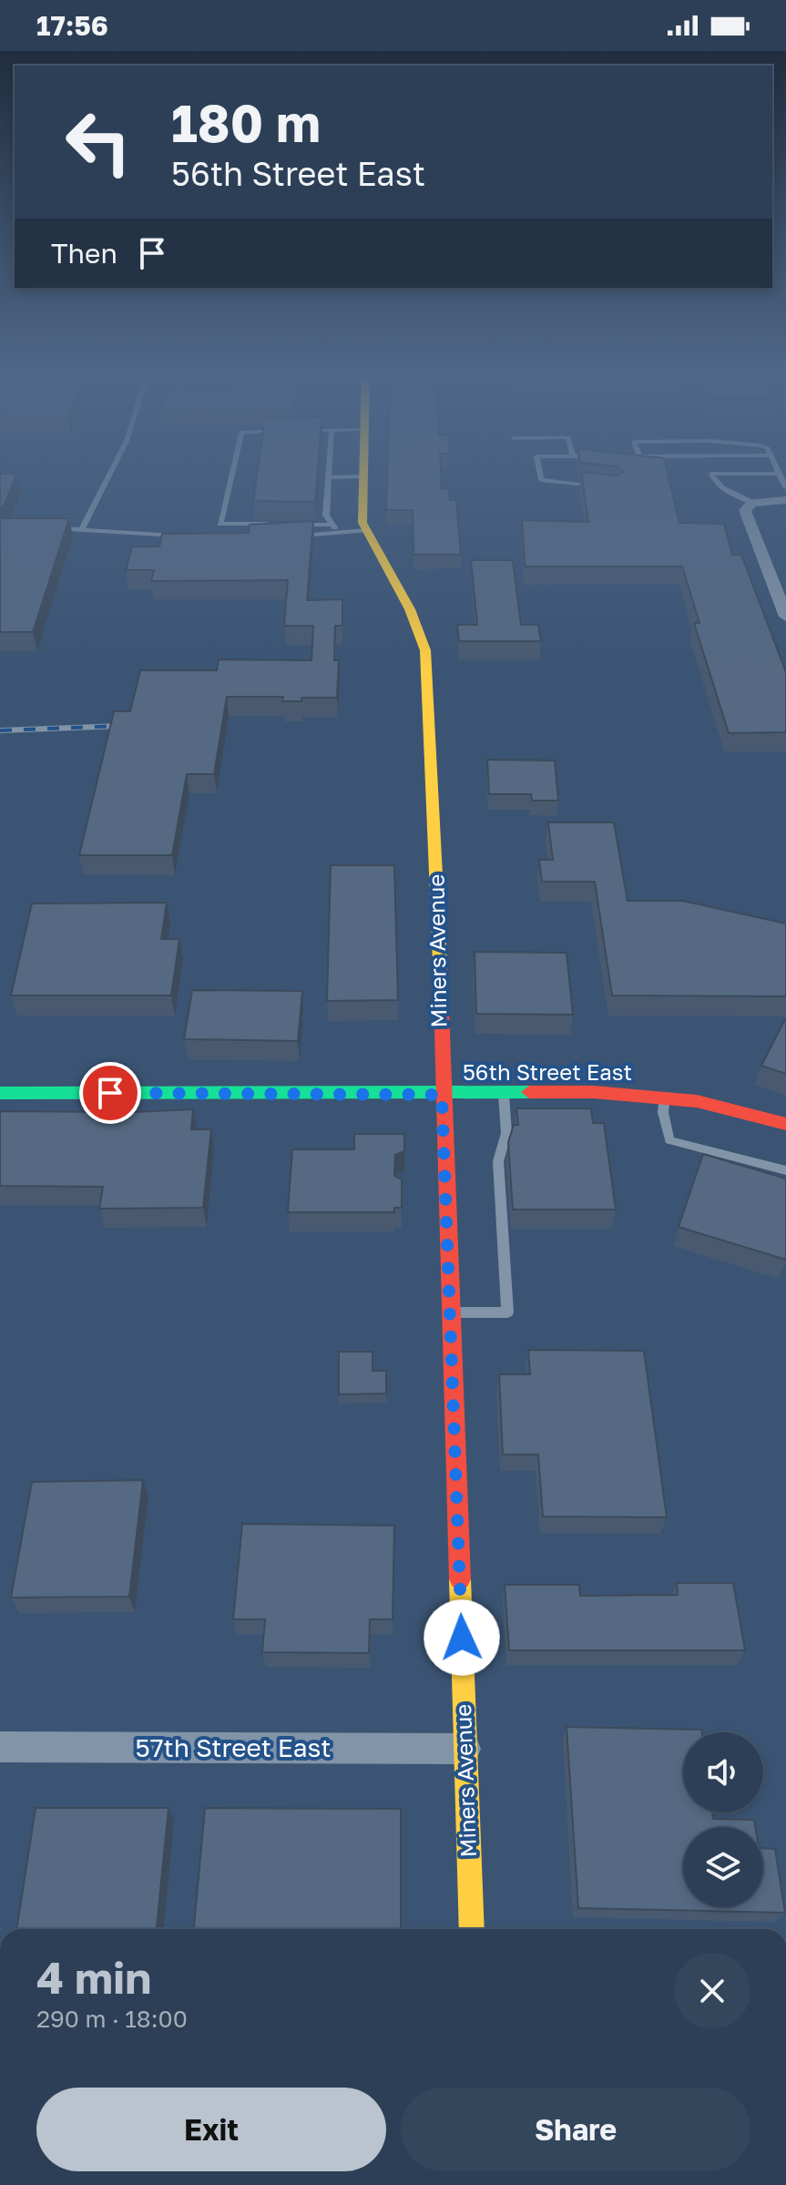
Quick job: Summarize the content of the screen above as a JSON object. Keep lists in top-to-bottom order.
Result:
{
  "streets": {
    "street": ["Miners Avenue", "56th Street East", "57th Street East"]
  },
  "crossings": [
    ["Miners Avenue", "56th Street East"],
    ["Miners Avenue", "57th Street East"]
  ],
  "page": {
    "status": "17:56",
    "turn": ["180 m", "56th Street East"],
    "then": "Then",
    "heading": ["4 min", "290 m · 18:00"],
    "buttons": ["Exit", "Share"]
  }
}
